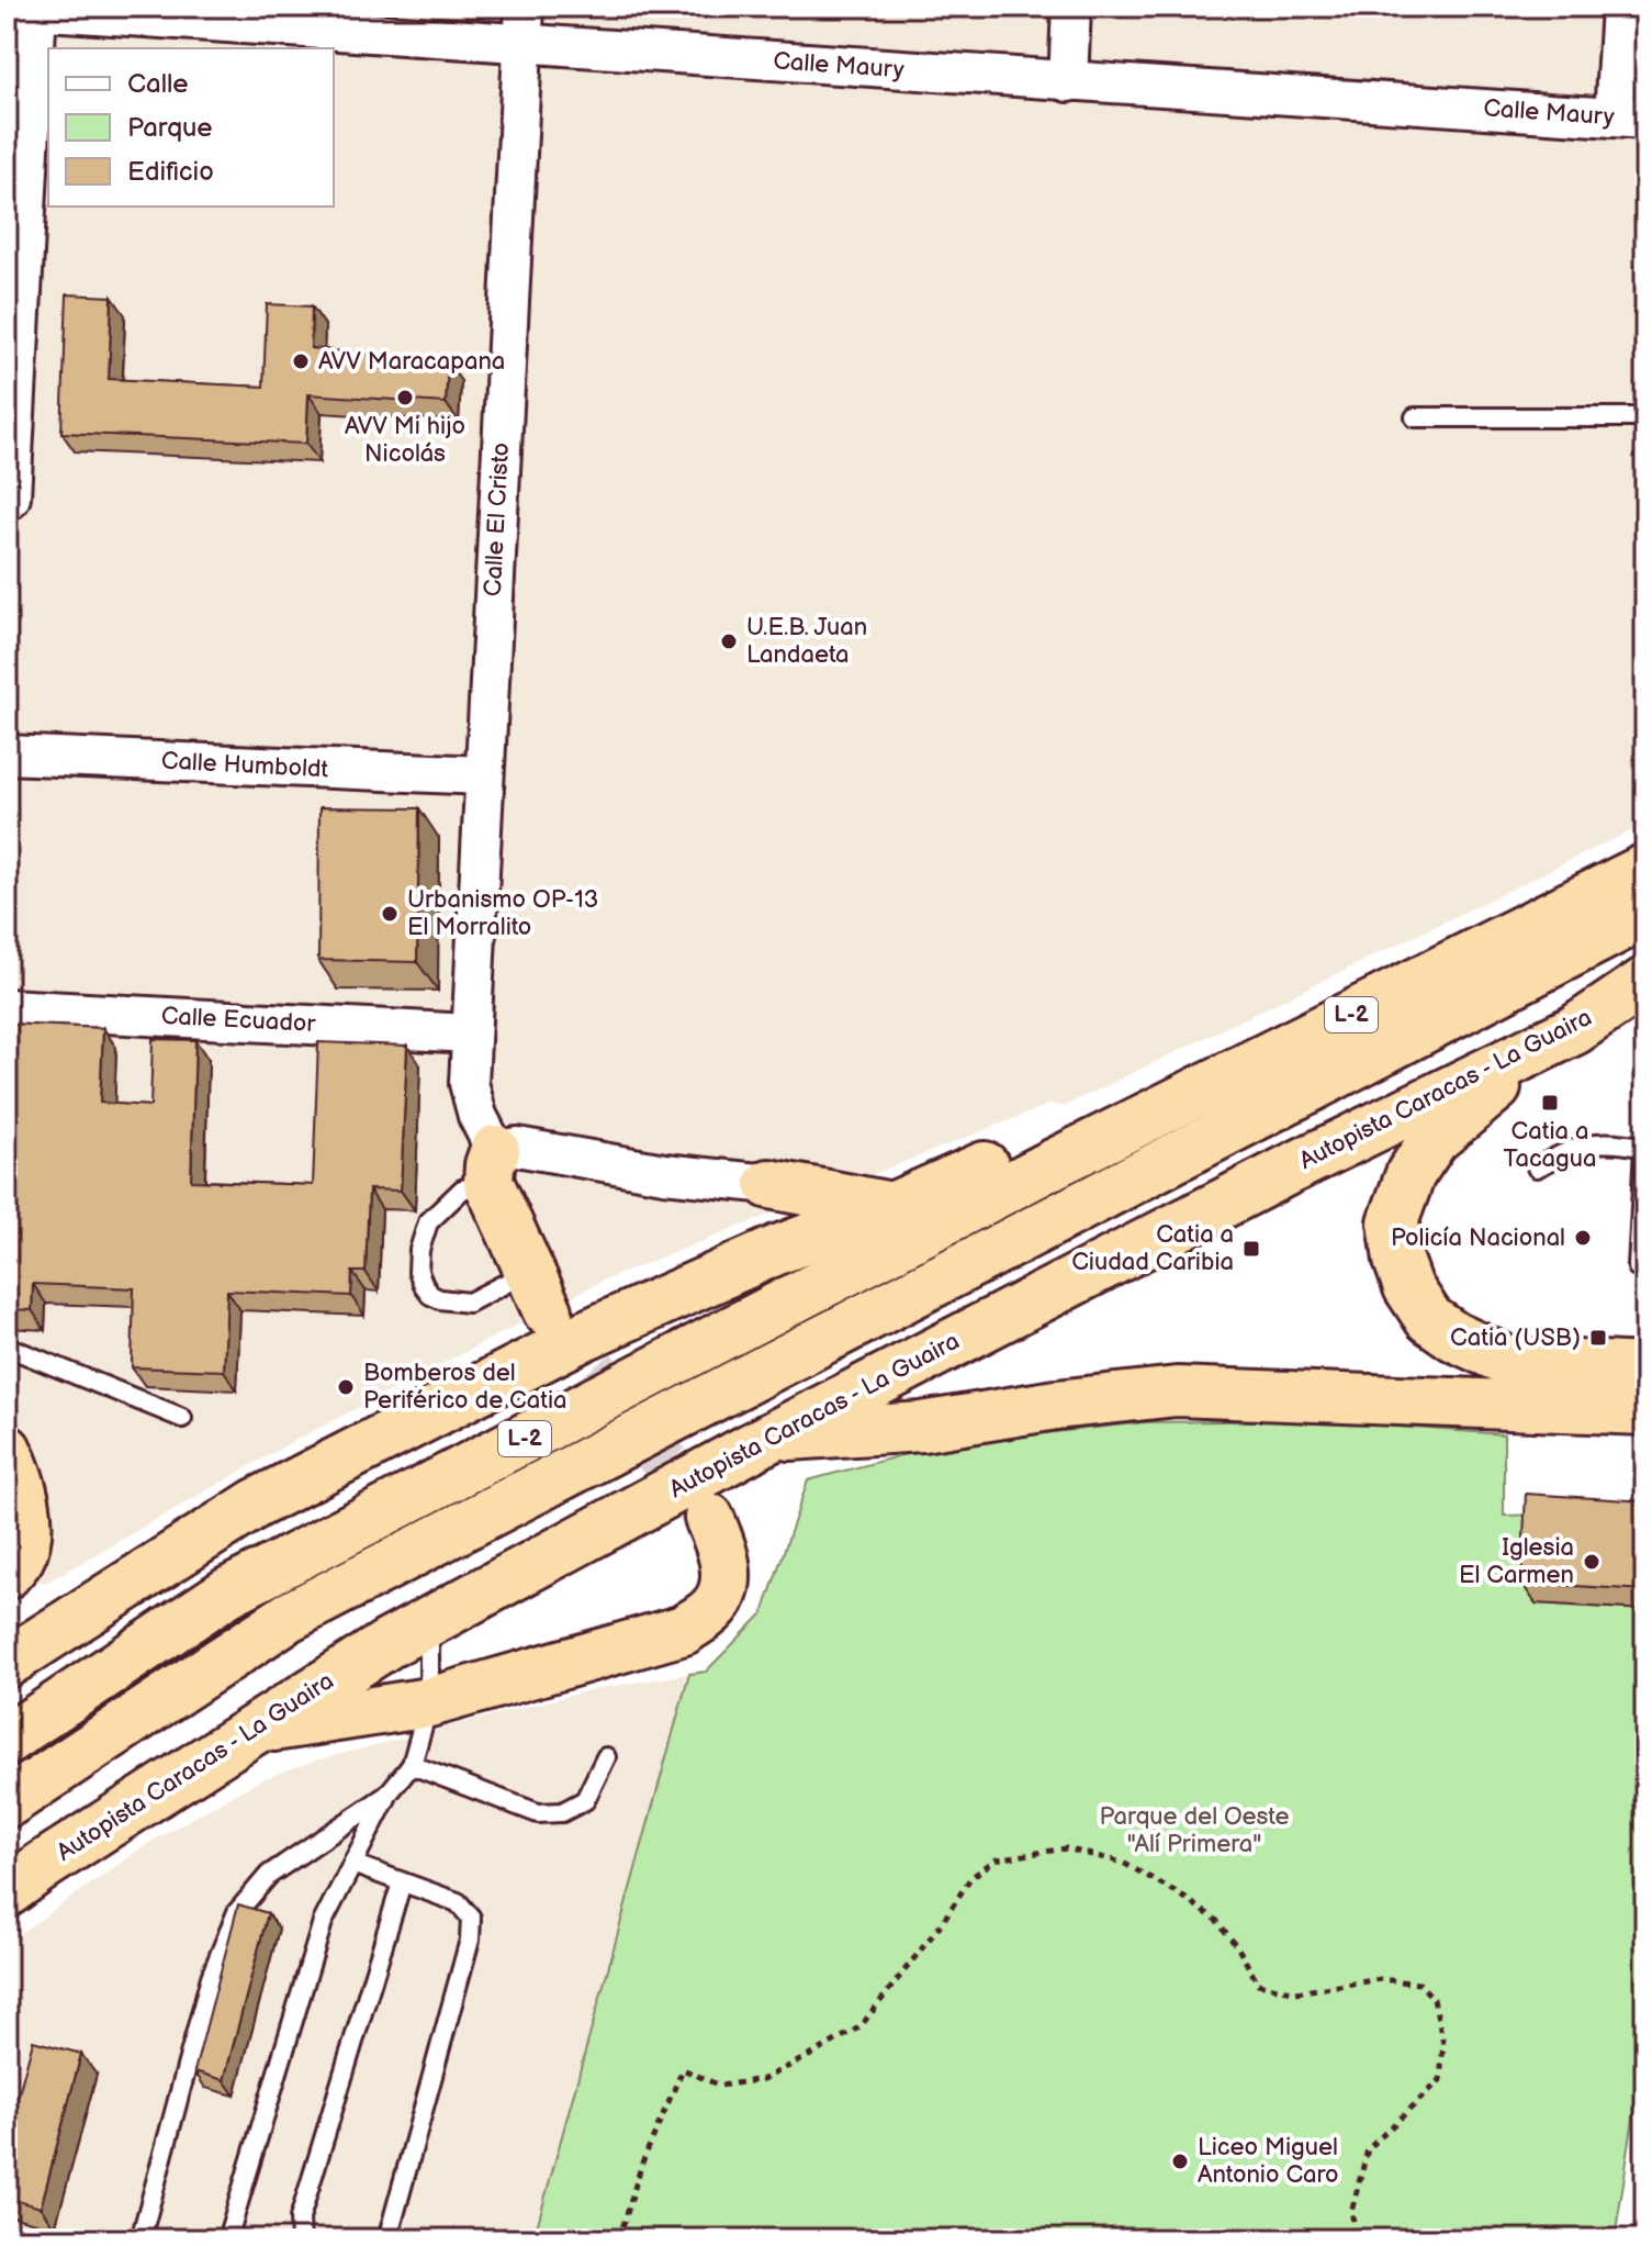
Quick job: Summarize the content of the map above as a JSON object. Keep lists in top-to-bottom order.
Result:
{
  "streets": {
    "highway": ["L-2", "Autopista Caracas - La Guaira"],
    "street": [
      "Calle Maury",
      "Calle El Cristo",
      "Calle Humboldt",
      "Calle Ecuador"
    ]
  },
  "crossings": [
    ["Calle Maury", "Calle El Cristo"],
    ["Calle El Cristo", "Calle Humboldt"],
    ["Calle El Cristo", "Calle Ecuador"],
    ["L-2", "Autopista Caracas - La Guaira"]
  ],
  "parks": ["Parque del Oeste \"Alí Primera\""],
  "places": {
    "other": [
      "AVV Maracapana",
      "AVV Mi hijo Nicolás",
      "U.E.B. Juan Landaeta",
      "Urbanismo OP-13 El Morralito",
      "Policía Nacional",
      "Bomberos del Periférico de Catia",
      "Iglesia El Carmen",
      "Liceo Miguel Antonio Caro"
    ],
    "transit": ["Catia a Tacagua", "Catia a Ciudad Caribia", "Catia (USB)"]
  },
  "legend": ["Calle", "Parque", "Edificio"]
}
